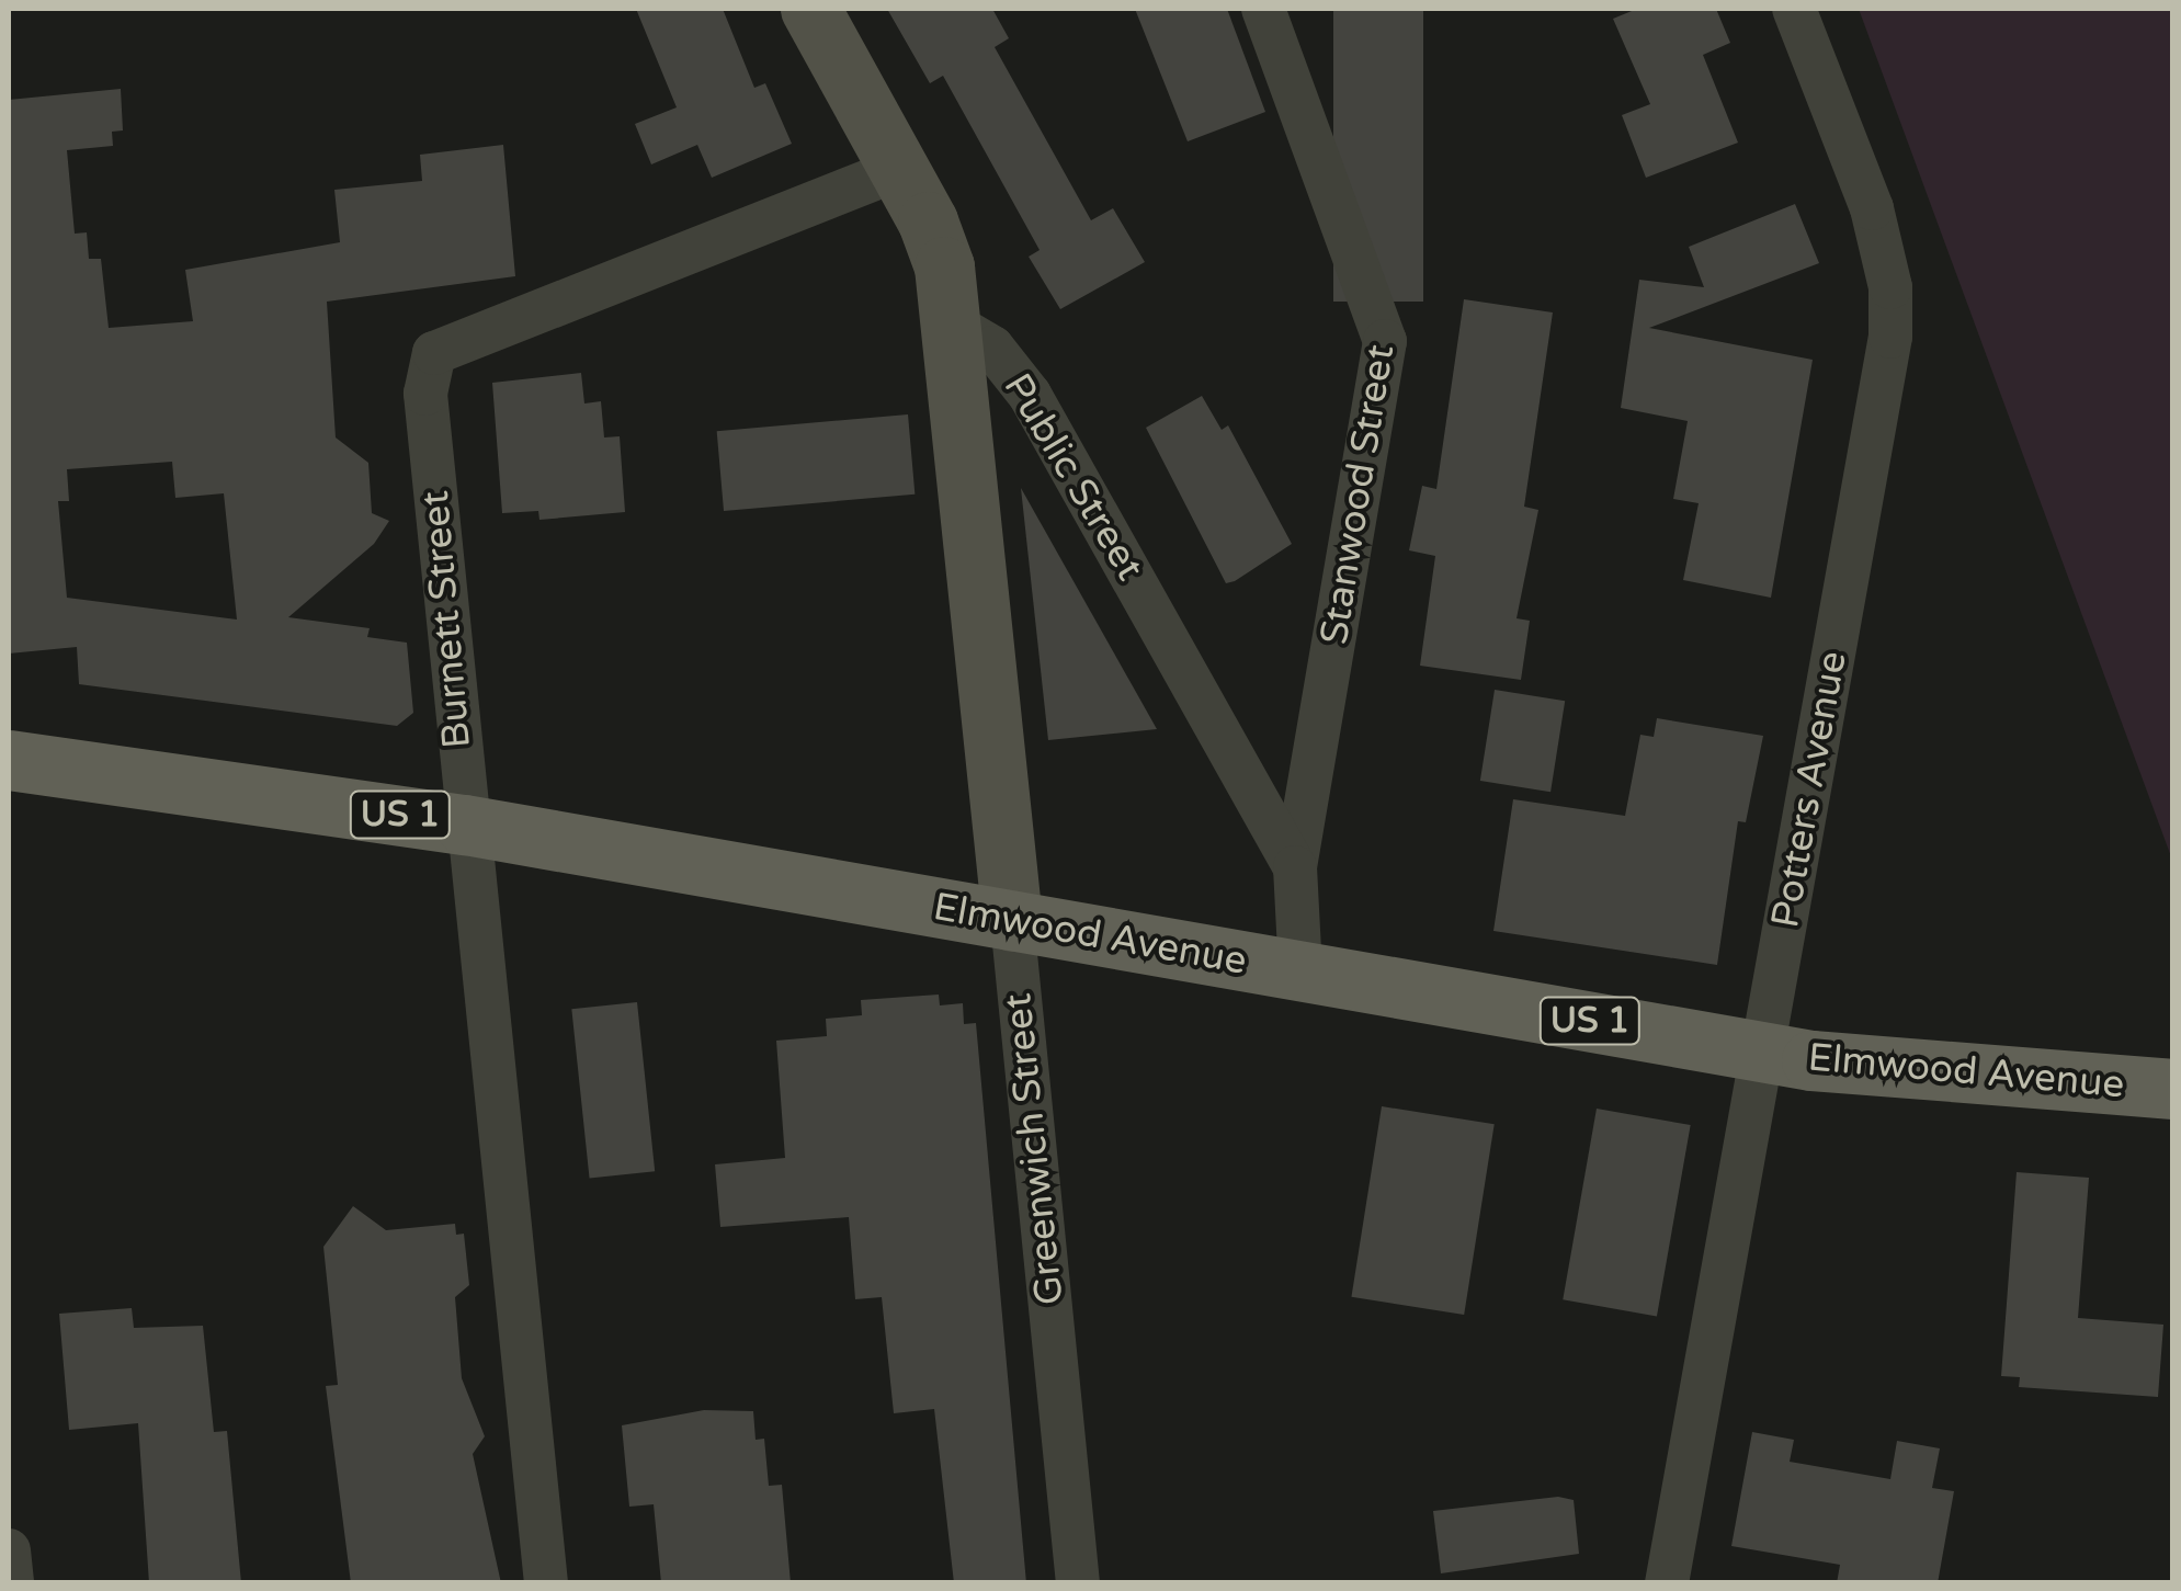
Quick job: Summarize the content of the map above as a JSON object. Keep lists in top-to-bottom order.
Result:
{
  "streets": {
    "main road": ["US 1", "Elmwood Avenue", "Greenwich Street"],
    "street": [
      "Public Street",
      "Stanwood Street",
      "Burnett Street",
      "Potters Avenue"
    ]
  },
  "crossings": [
    ["Public Street", "Stanwood Street"],
    ["Public Street", "Elmwood Avenue"],
    ["Public Street", "Greenwich Street"],
    ["Burnett Street", "Elmwood Avenue"],
    ["Potters Avenue", "Elmwood Avenue"],
    ["Elmwood Avenue", "Greenwich Street"]
  ]
}
